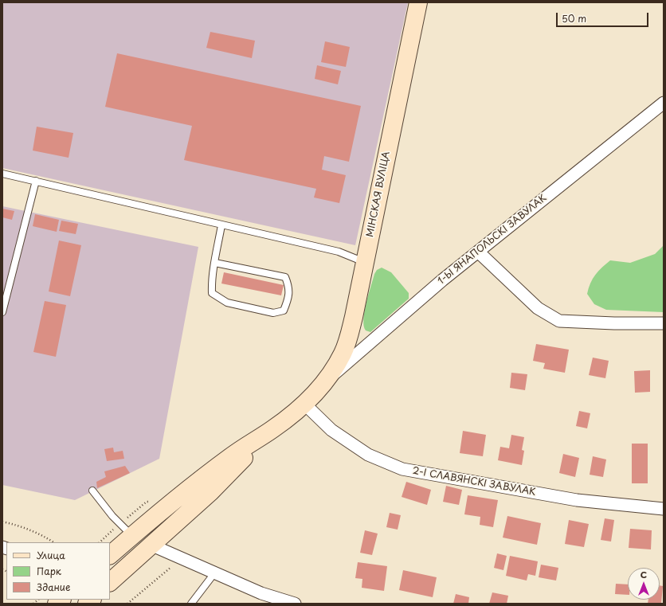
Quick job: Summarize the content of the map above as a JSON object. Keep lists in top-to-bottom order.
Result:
{
  "streets": {
    "main road": ["МІНСКАЯ ВУЛІЦА"],
    "street": ["1-Ы ЯНАПОЛЬСКІ ЗАВУЛАК", "2-І СЛАВЯНСКІ ЗАВУЛАК"]
  },
  "crossings": [
    ["МІНСКАЯ ВУЛІЦА", "1-Ы ЯНАПОЛЬСКІ ЗАВУЛАК"],
    ["МІНСКАЯ ВУЛІЦА", "2-І СЛАВЯНСКІ ЗАВУЛАК"]
  ],
  "legend": ["Улица", "Парк", "Здание"],
  "scale_bar": "50 m",
  "north": "top"
}
